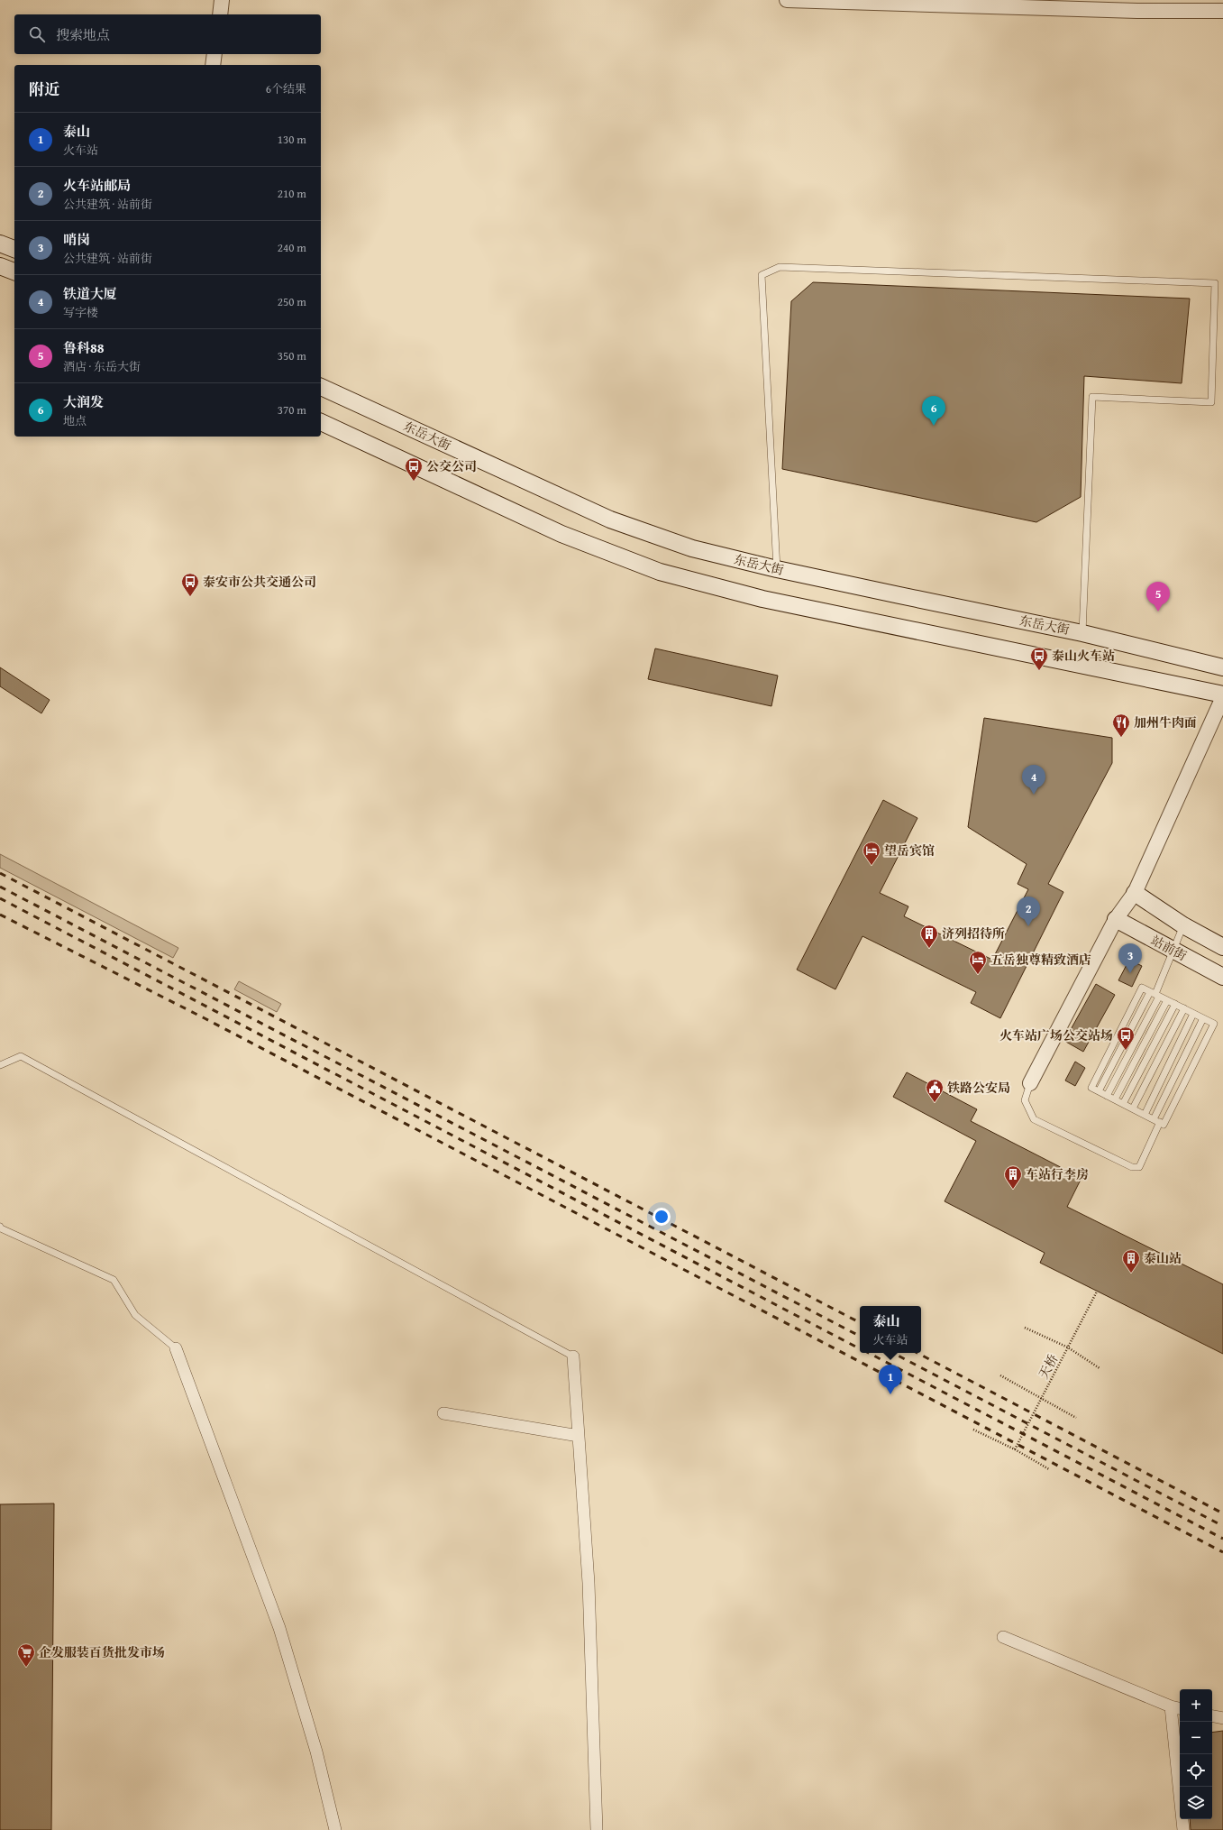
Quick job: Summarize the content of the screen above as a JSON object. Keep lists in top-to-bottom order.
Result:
{
  "streets": {
    "main road": ["东岳大街", "站前街"],
    "path": ["天桥"]
  },
  "places": {
    "bus stop": [
      "公交公司",
      "泰安市公共交通公司",
      "泰山火车站",
      "火车站广场公交站场"
    ],
    "restaurant": ["加州牛肉面"],
    "hotel": ["望岳宾馆", "五岳独尊精致酒店"],
    "building": ["济列招待所", "车站行李房", "泰山站"],
    "public building": ["铁路公安局"],
    "supermarket": ["企发服装百货批发市场"]
  },
  "page": {
    "search": "搜索地点",
    "heading": ["附近", "6个结果"],
    "list": [
      {
        "mark": "1",
        "name": "泰山",
        "note": "火车站",
        "value": "130 m"
      },
      {
        "mark": "2",
        "name": "火车站邮局",
        "note": "公共建筑 · 站前街",
        "value": "210 m"
      },
      {
        "mark": "3",
        "name": "哨岗",
        "note": "公共建筑 · 站前街",
        "value": "240 m"
      },
      {
        "mark": "4",
        "name": "铁道大厦",
        "note": "写字楼",
        "value": "250 m"
      },
      {
        "mark": "5",
        "name": "鲁科88",
        "note": "酒店 · 东岳大街",
        "value": "350 m"
      },
      {
        "mark": "6",
        "name": "大润发",
        "note": "地点",
        "value": "370 m"
      }
    ],
    "pins": [
      "6",
      "5",
      "4",
      "2",
      "3",
      "1"
    ],
    "popup": ["泰山", "火车站"],
    "map_buttons": ["+", "−"]
  }
}
